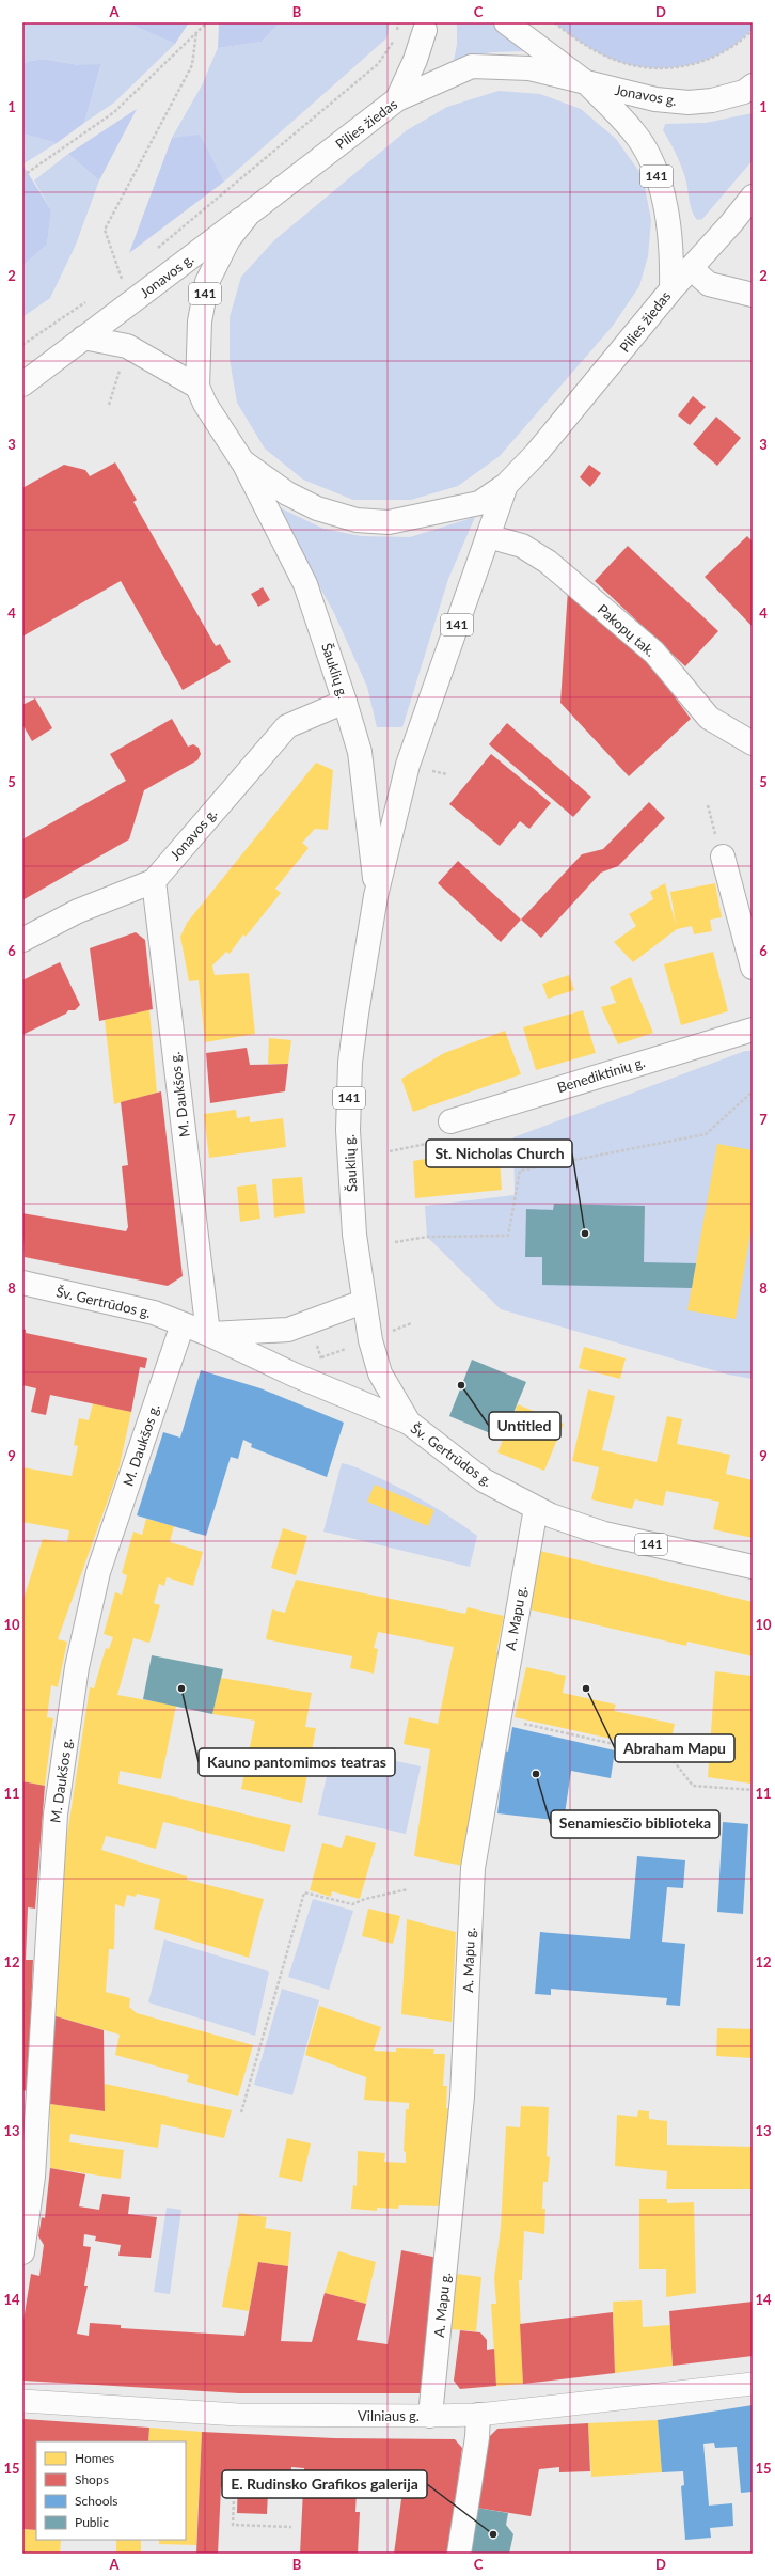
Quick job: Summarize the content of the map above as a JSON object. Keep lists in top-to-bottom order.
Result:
{
  "streets": {
    "street": [
      "Jonavos g.",
      "Pilies žiedas",
      "141",
      "Pakopų tak.",
      "Šauklių g.",
      "Benediktinių g.",
      "M. Daukšos g.",
      "Šv. Gertrūdos g.",
      "A. Mapu g.",
      "Vilniaus g."
    ]
  },
  "crossings": [
    ["Jonavos g.", "Pilies žiedas"],
    ["Jonavos g.", "141"],
    ["Jonavos g.", "Šauklių g."],
    ["Jonavos g.", "M. Daukšos g."],
    ["Pilies žiedas", "141"],
    ["Pilies žiedas", "Šauklių g."],
    ["141", "Pakopų tak."],
    ["141", "Šauklių g."],
    ["Pakopų tak.", "Šauklių g."],
    ["Šauklių g.", "Šv. Gertrūdos g."],
    ["M. Daukšos g.", "Šv. Gertrūdos g."],
    ["Šv. Gertrūdos g.", "A. Mapu g."],
    ["A. Mapu g.", "Vilniaus g."]
  ],
  "places": [
    "St. Nicholas Church",
    "Untitled",
    "Kauno pantomimos teatras",
    "Abraham Mapu",
    "Senamiesčio biblioteka",
    "E. Rudinsko Grafikos galerija"
  ],
  "legend": [
    "Homes",
    "Shops",
    "Schools",
    "Public"
  ],
  "grid": {
    "columns": [
      "A",
      "B",
      "C",
      "D"
    ],
    "rows": [
      "1",
      "2",
      "3",
      "4",
      "5",
      "6",
      "7",
      "8",
      "9",
      "10",
      "11",
      "12",
      "13",
      "14",
      "15"
    ]
  }
}
